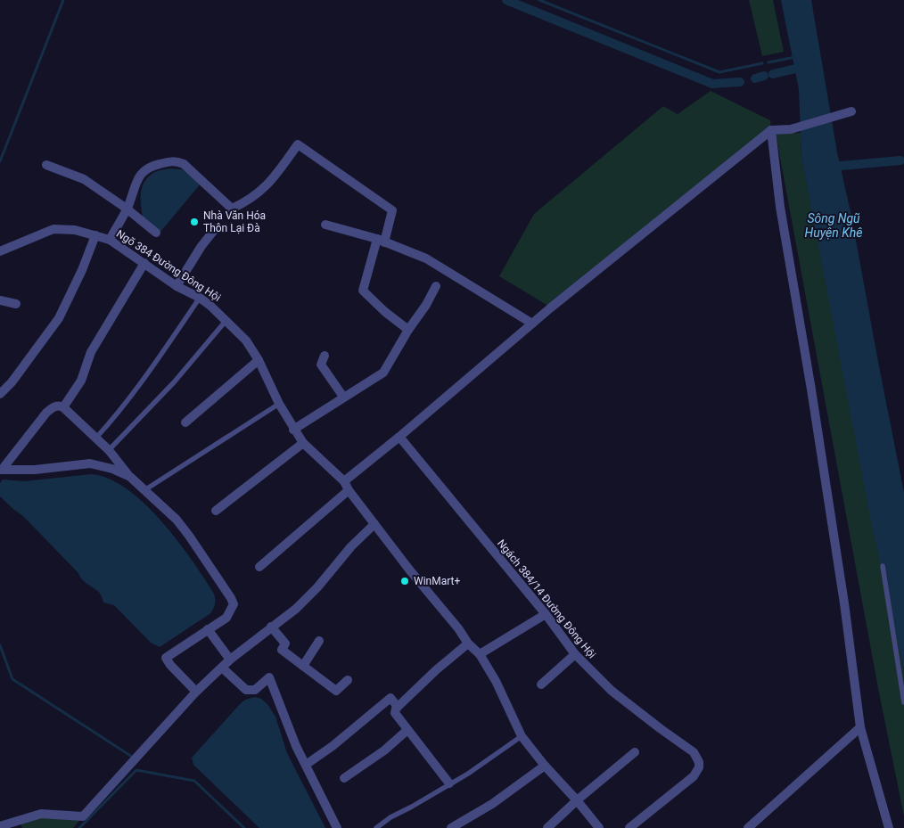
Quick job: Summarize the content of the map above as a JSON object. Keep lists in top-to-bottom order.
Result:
{
  "streets": {
    "street": ["Ngõ 384 Đường Đông Hội", "Ngách 384/14 Đường Đông Hội"]
  },
  "water": ["Sông Ngũ Huyện Khê"],
  "places": ["Nhà Văn Hóa Thôn Lại Đà", "WinMart+"]
}
